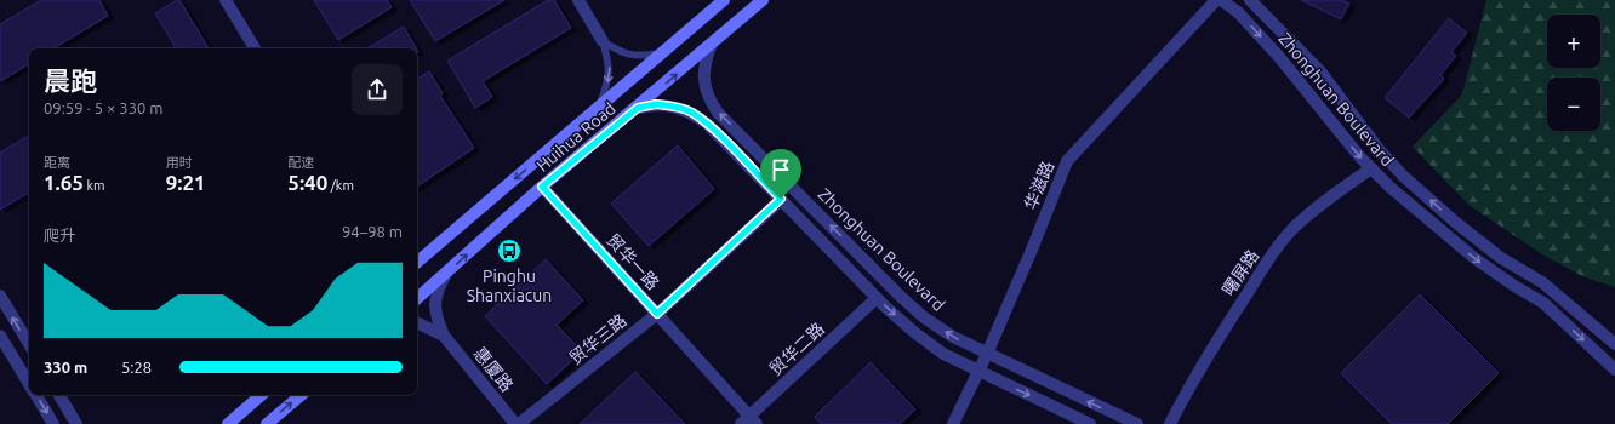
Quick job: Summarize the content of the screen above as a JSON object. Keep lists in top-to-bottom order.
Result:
{
  "streets": {
    "main road": ["Huihua Road"],
    "street": [
      "Zhonghuan Boulevard",
      "华滋路",
      "贸华一路",
      "曙屏路",
      "贸华三路",
      "贸华二路",
      "惠厦路"
    ]
  },
  "crossings": [
    ["Zhonghuan Boulevard", "Huihua Road"],
    ["Zhonghuan Boulevard", "华滋路"],
    ["Zhonghuan Boulevard", "曙屏路"],
    ["Zhonghuan Boulevard", "贸华三路"],
    ["Zhonghuan Boulevard", "贸华二路"],
    ["Huihua Road", "贸华一路"],
    ["贸华一路", "贸华三路"],
    ["贸华一路", "贸华二路"],
    ["贸华三路", "惠厦路"]
  ],
  "places": {
    "bus stop": ["Pinghu Shanxiacun"]
  },
  "page": {
    "map_buttons": ["+", "−"],
    "heading": ["晨跑", "09:59 · 5 × 330 m"],
    "stats": [
      ["距离", "1.65 km"],
      ["用时", "9:21"],
      ["配速", "5:40 /km"]
    ],
    "chart": ["爬升", "94–98 m"],
    "list": [
      {
        "name": "330 m",
        "note": "5:28"
      }
    ]
  }
}
